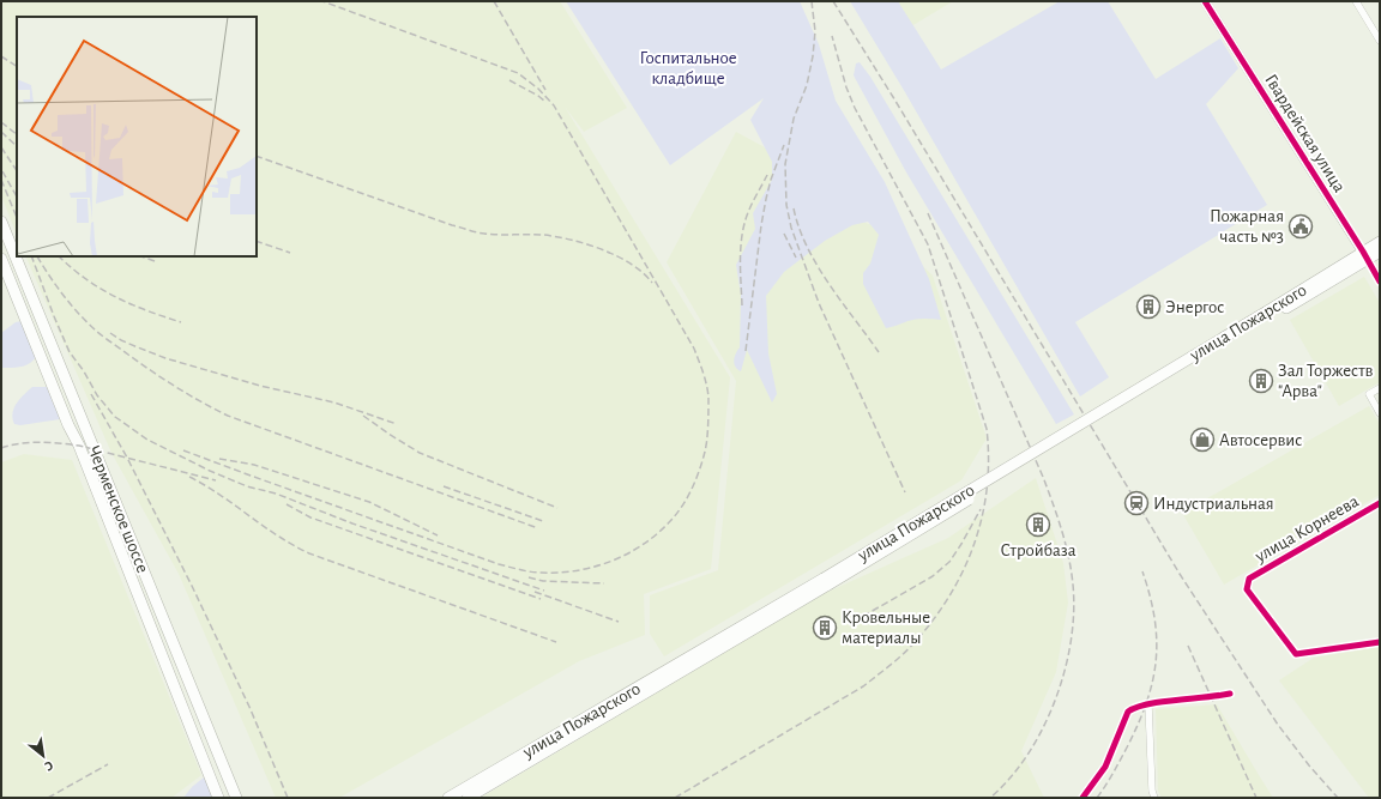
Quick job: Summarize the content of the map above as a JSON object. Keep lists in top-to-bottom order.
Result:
{
  "streets": {
    "main road": ["улица Пожарского", "Черменское шоссе"],
    "street": ["Гвардейская улица", "улица Корнеева"]
  },
  "crossings": [
    ["Гвардейская улица", "улица Пожарского"]
  ],
  "parks": ["Госпитальное кладбище"],
  "places": {
    "public building": ["Пожарная часть №3"],
    "building": [
      "Энергос",
      "Зал Торжеств \"Арва\"",
      "Стройбаза",
      "Кровельные материалы"
    ],
    "shop": ["Автосервис"],
    "station": ["Индустриальная"]
  },
  "north": "bottom right"
}
